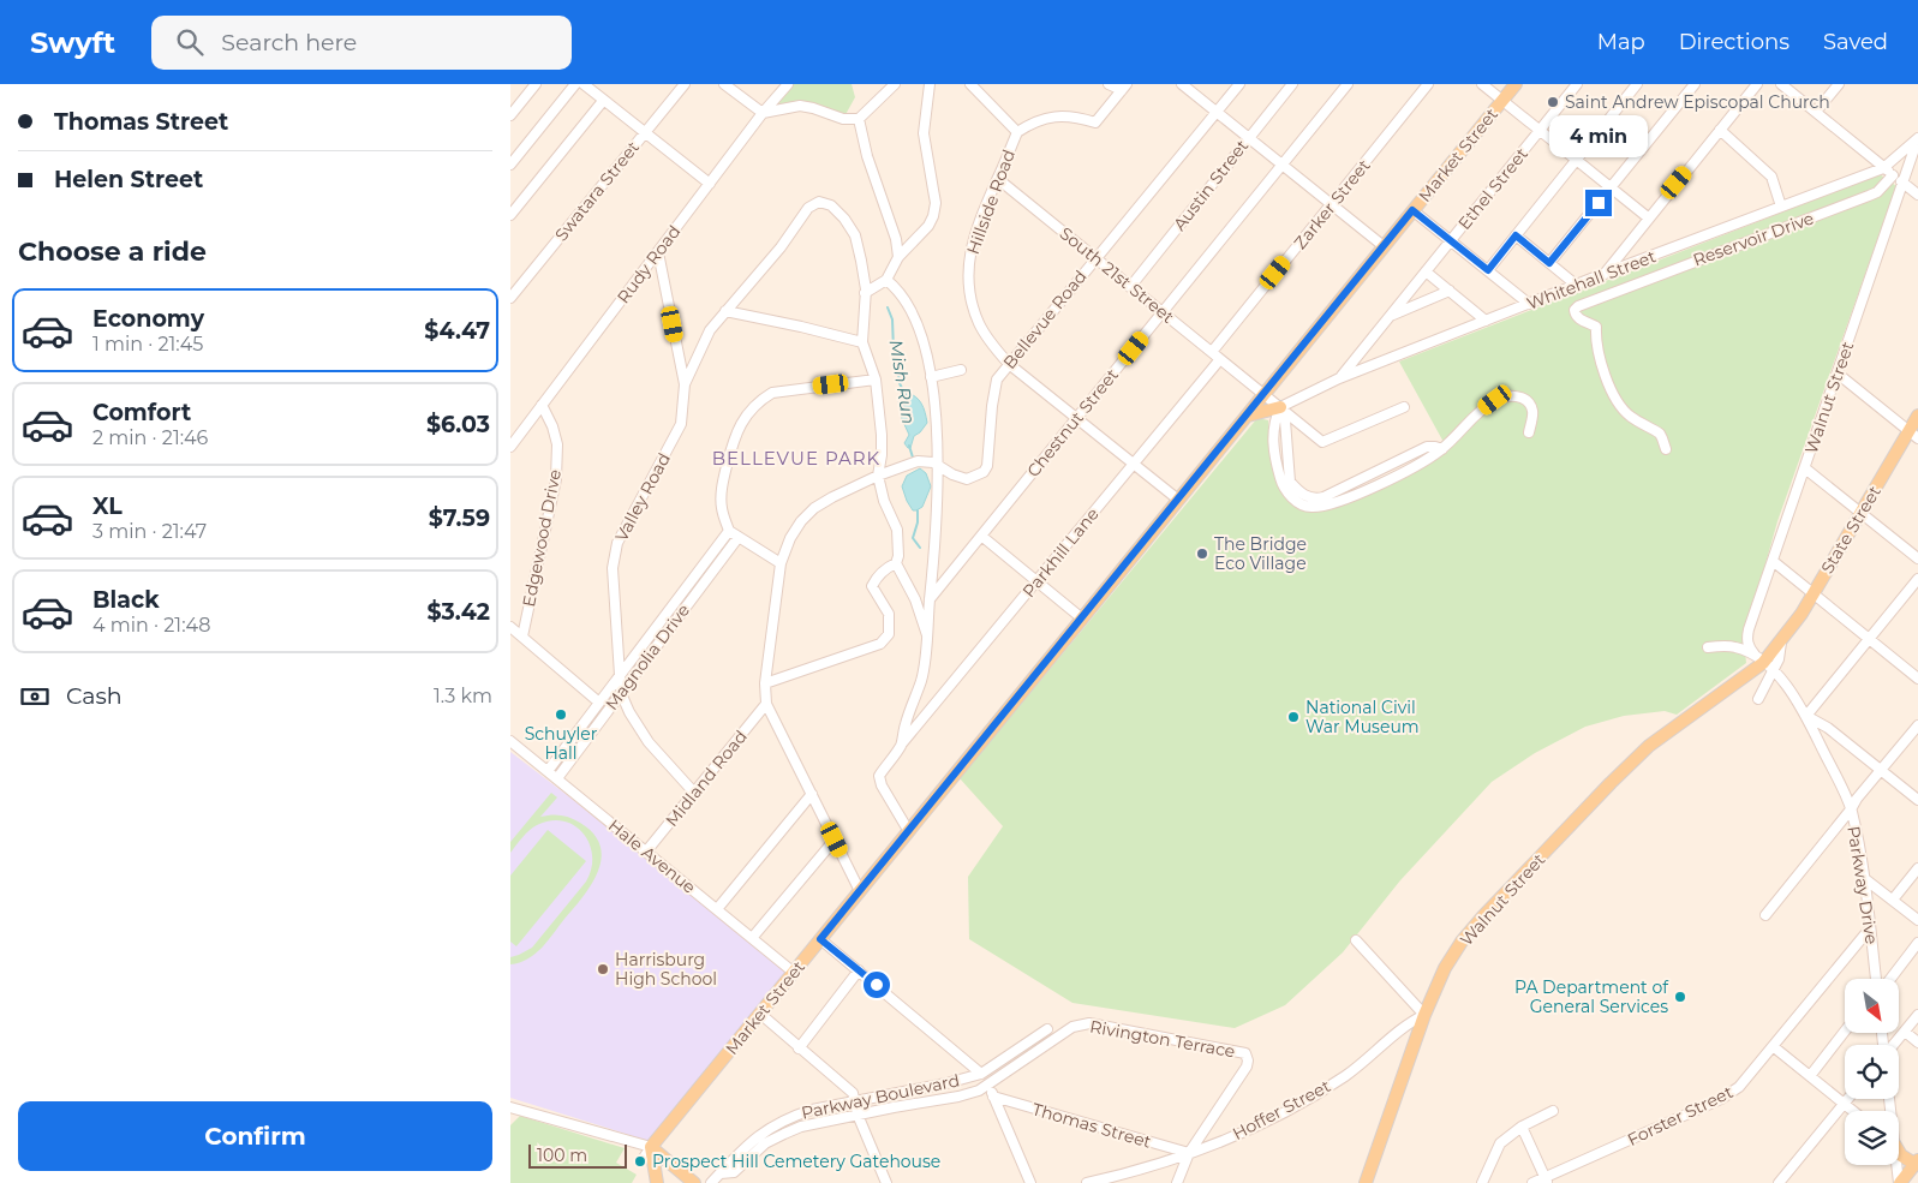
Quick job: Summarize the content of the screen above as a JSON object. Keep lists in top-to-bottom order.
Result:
{
  "streets": {
    "main road": ["Market Street", "Walnut Street", "State Street"],
    "street": [
      "Austin Street",
      "Ethel Street",
      "Swatara Street",
      "Hillside Road",
      "Zarker Street",
      "Reservoir Drive",
      "Rudy Road",
      "South 21st Street",
      "Whitehall Street",
      "Bellevue Road",
      "Chestnut Street",
      "Valley Road",
      "Edgewood Drive",
      "Parkhill Lane",
      "Magnolia Drive",
      "Midland Road",
      "Hale Avenue",
      "Parkway Drive",
      "Rivington Terrace",
      "Parkway Boulevard",
      "Hoffer Street",
      "Forster Street",
      "Thomas Street"
    ]
  },
  "crossings": [
    ["Market Street", "Hillside Road"],
    ["Market Street", "South 21st Street"],
    ["Market Street", "Bellevue Road"],
    ["Market Street", "Hale Avenue"],
    ["Austin Street", "South 21st Street"],
    ["Ethel Street", "Whitehall Street"],
    ["Hillside Road", "South 21st Street"],
    ["Hillside Road", "Bellevue Road"],
    ["Hillside Road", "Chestnut Street"],
    ["Hillside Road", "Parkhill Lane"],
    ["Zarker Street", "South 21st Street"],
    ["Rudy Road", "Valley Road"],
    ["Rudy Road", "Edgewood Drive"],
    ["South 21st Street", "Bellevue Road"],
    ["South 21st Street", "Chestnut Street"],
    ["South 21st Street", "Parkhill Lane"],
    ["Whitehall Street", "Walnut Street"],
    ["Bellevue Road", "Midland Road"],
    ["Walnut Street", "State Street"],
    ["Walnut Street", "Parkway Drive"],
    ["Walnut Street", "Hoffer Street"],
    ["Valley Road", "Magnolia Drive"],
    ["Valley Road", "Midland Road"],
    ["State Street", "Parkway Drive"],
    ["Magnolia Drive", "Hale Avenue"],
    ["Midland Road", "Hale Avenue"],
    ["Parkway Drive", "Forster Street"],
    ["Rivington Terrace", "Parkway Boulevard"],
    ["Rivington Terrace", "Hoffer Street"],
    ["Rivington Terrace", "Thomas Street"],
    ["Hoffer Street", "Thomas Street"]
  ],
  "districts": ["BELLEVUE PARK"],
  "water": ["Mish Run"],
  "places": [
    "Saint Andrew Episcopal Church",
    "The Bridge Eco Village",
    "Schuyler Hall",
    "National Civil War Museum",
    "Harrisburg High School",
    "PA Department of General Services",
    "Prospect Hill Cemetery Gatehouse"
  ],
  "scale_bar": "100 m",
  "north": "bottom right",
  "page": {
    "header": "Swyft",
    "search": "Search here",
    "nav": ["Map", "Directions", "Saved"],
    "banner": ["Thomas Street", "Helen Street"],
    "bubble": "4 min",
    "heading": "Choose a ride",
    "list": [
      {
        "name": "Economy",
        "note": "1 min · 21:45",
        "value": "$4.47"
      },
      {
        "name": "Comfort",
        "note": "2 min · 21:46",
        "value": "$6.03"
      },
      {
        "name": "XL",
        "note": "3 min · 21:47",
        "value": "$7.59"
      },
      {
        "name": "Black",
        "note": "4 min · 21:48",
        "value": "$3.42"
      }
    ],
    "pay": ["Cash", "1.3 km"],
    "buttons": "Confirm",
    "scale": "100 m"
  }
}
